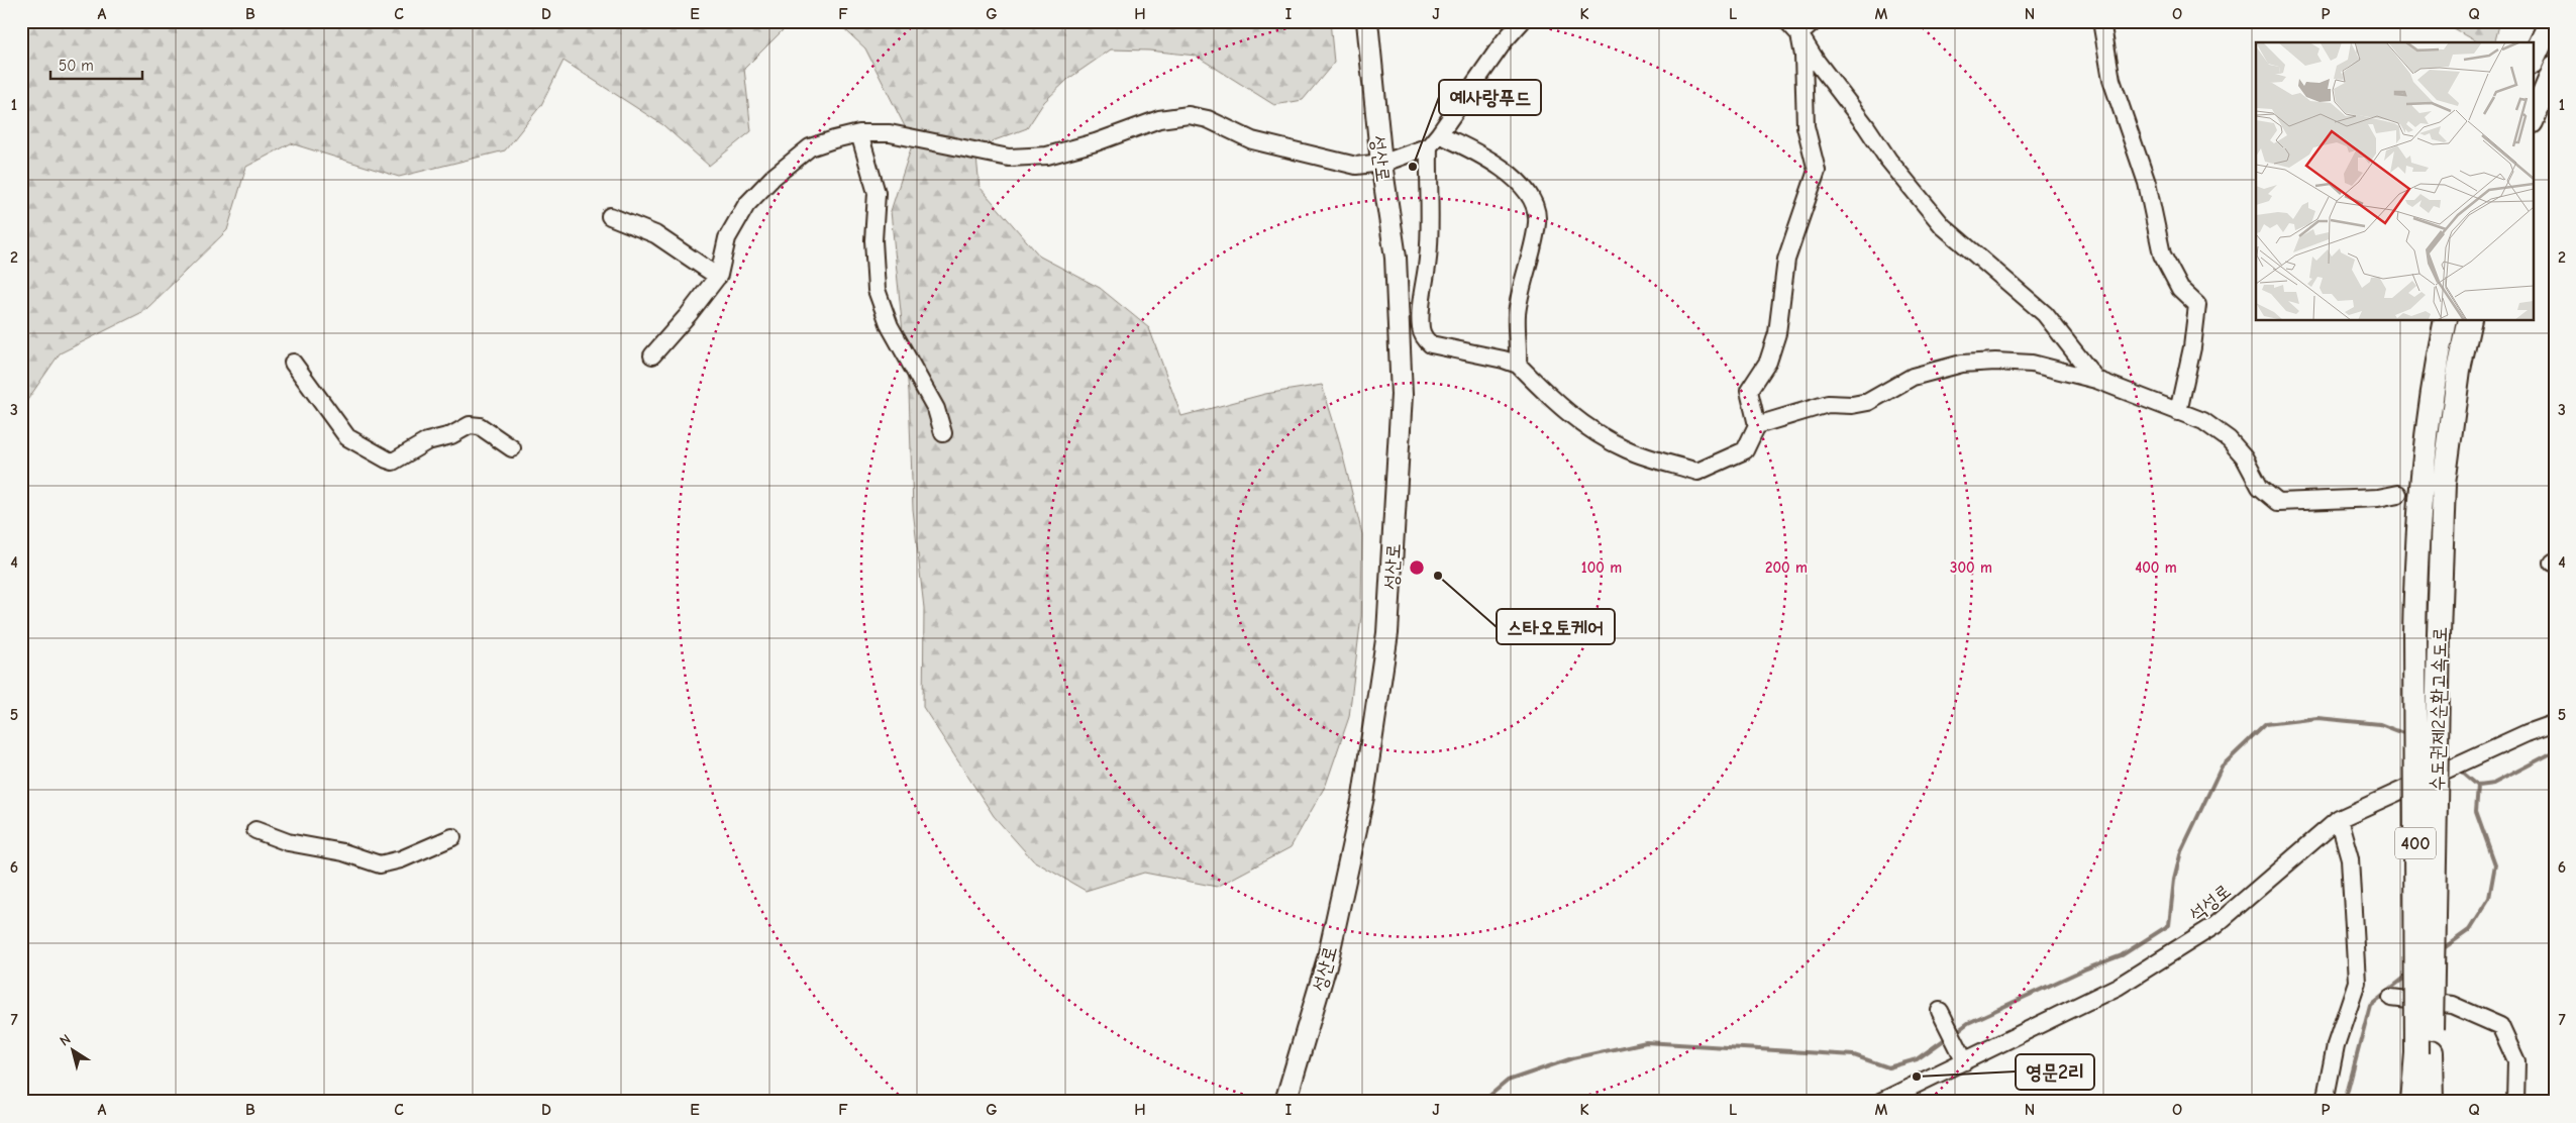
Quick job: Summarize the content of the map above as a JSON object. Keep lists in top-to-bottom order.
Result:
{
  "streets": {
    "highway": ["수도권제2순환고속도로", "400"],
    "main road": ["성산로"],
    "street": ["석성로"]
  },
  "places": ["예사랑푸드", "스타오토케어", "영문2리"],
  "scale_bar": "50 m",
  "north": "top left",
  "grid": {
    "columns": [
      "A",
      "B",
      "C",
      "D",
      "E",
      "F",
      "G",
      "H",
      "I",
      "J",
      "K",
      "L",
      "M",
      "N",
      "O",
      "P",
      "Q"
    ],
    "rows": [
      "1",
      "2",
      "3",
      "4",
      "5",
      "6",
      "7"
    ]
  },
  "rings": [
    "100 m",
    "200 m",
    "300 m",
    "400 m"
  ]
}
